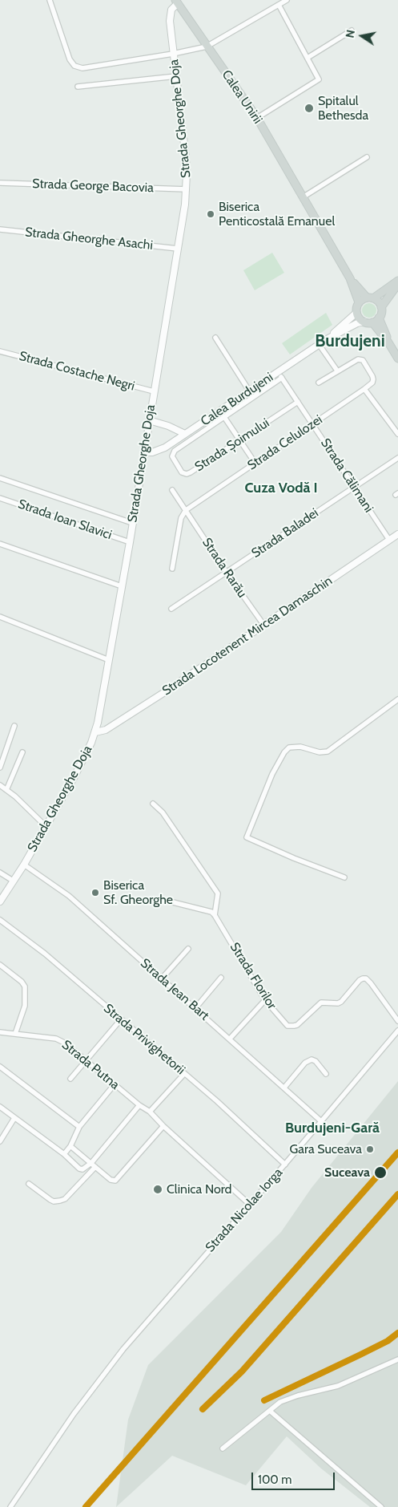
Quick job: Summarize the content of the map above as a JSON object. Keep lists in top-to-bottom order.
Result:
{
  "streets": {
    "main road": ["Calea Unirii"],
    "street": [
      "Strada Gheorghe Doja",
      "Strada George Bacovia",
      "Strada Gheorghe Asachi",
      "Strada Costache Negri",
      "Calea Burdujeni",
      "Strada Celulozei",
      "Strada Șoimului",
      "Strada Călimani",
      "Strada Ioan Slavici",
      "Strada Baladei",
      "Strada Rarău",
      "Strada Locotenent Mircea Damaschin",
      "Strada Florilor",
      "Strada Jean Bart",
      "Strada Privighetorii",
      "Strada Putna",
      "Strada Nicolae Iorga"
    ]
  },
  "crossings": [
    ["Calea Unirii", "Strada Gheorghe Doja"],
    ["Calea Unirii", "Calea Burdujeni"],
    ["Strada Gheorghe Doja", "Strada George Bacovia"],
    ["Strada Gheorghe Doja", "Strada Gheorghe Asachi"],
    ["Strada Gheorghe Doja", "Strada Costache Negri"],
    ["Strada Gheorghe Doja", "Calea Burdujeni"],
    ["Strada Gheorghe Doja", "Strada Ioan Slavici"],
    ["Strada Gheorghe Doja", "Strada Locotenent Mircea Damaschin"],
    ["Strada Gheorghe Doja", "Strada Jean Bart"],
    ["Calea Burdujeni", "Strada Călimani"],
    ["Strada Celulozei", "Strada Călimani"],
    ["Strada Celulozei", "Strada Rarău"],
    ["Strada Șoimului", "Strada Călimani"],
    ["Strada Călimani", "Strada Baladei"],
    ["Strada Călimani", "Strada Locotenent Mircea Damaschin"],
    ["Strada Baladei", "Strada Rarău"],
    ["Strada Rarău", "Strada Locotenent Mircea Damaschin"],
    ["Strada Jean Bart", "Strada Nicolae Iorga"],
    ["Strada Privighetorii", "Strada Nicolae Iorga"],
    ["Strada Putna", "Strada Nicolae Iorga"]
  ],
  "districts": ["Burdujeni", "Cuza Vodă I", "Burdujeni-Gară"],
  "places": [
    "Spitalul Bethesda",
    "Biserica Penticostală Emanuel",
    "Biserica Sf. Gheorghe",
    "Gara Suceava",
    "Suceava",
    "Clinica Nord"
  ],
  "scale_bar": "100 m",
  "north": "left"
}
